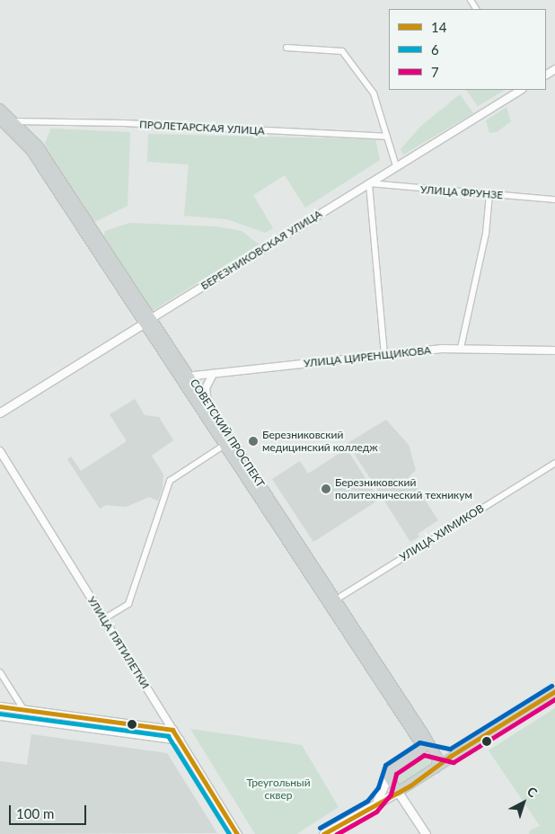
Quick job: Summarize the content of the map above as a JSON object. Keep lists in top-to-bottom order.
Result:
{
  "streets": {
    "main road": ["БЕРЕЗНИКОВСКАЯ УЛИЦА", "СОВЕТСКИЙ ПРОСПЕКТ", "УЛИЦА ПЯТИЛЕТКИ"],
    "street": [
      "ПРОЛЕТАРСКАЯ УЛИЦА",
      "УЛИЦА ФРУНЗЕ",
      "УЛИЦА ЦИРЕНЩИКОВА",
      "УЛИЦА ХИМИКОВ"
    ]
  },
  "crossings": [
    ["ПРОЛЕТАРСКАЯ УЛИЦА", "СОВЕТСКИЙ ПРОСПЕКТ"],
    ["УЛИЦА ФРУНЗЕ", "БЕРЕЗНИКОВСКАЯ УЛИЦА"],
    ["БЕРЕЗНИКОВСКАЯ УЛИЦА", "СОВЕТСКИЙ ПРОСПЕКТ"],
    ["УЛИЦА ЦИРЕНЩИКОВА", "СОВЕТСКИЙ ПРОСПЕКТ"],
    ["СОВЕТСКИЙ ПРОСПЕКТ", "УЛИЦА ХИМИКОВ"]
  ],
  "parks": ["Треугольный сквер"],
  "places": ["Березниковский медицинский колледж", "Березниковский политехнический техникум"],
  "lines": ["transit line 14", "transit line 7", "transit line 6"],
  "legend": ["14", "6", "7"],
  "scale_bar": "100 m",
  "north": "top right"
}
